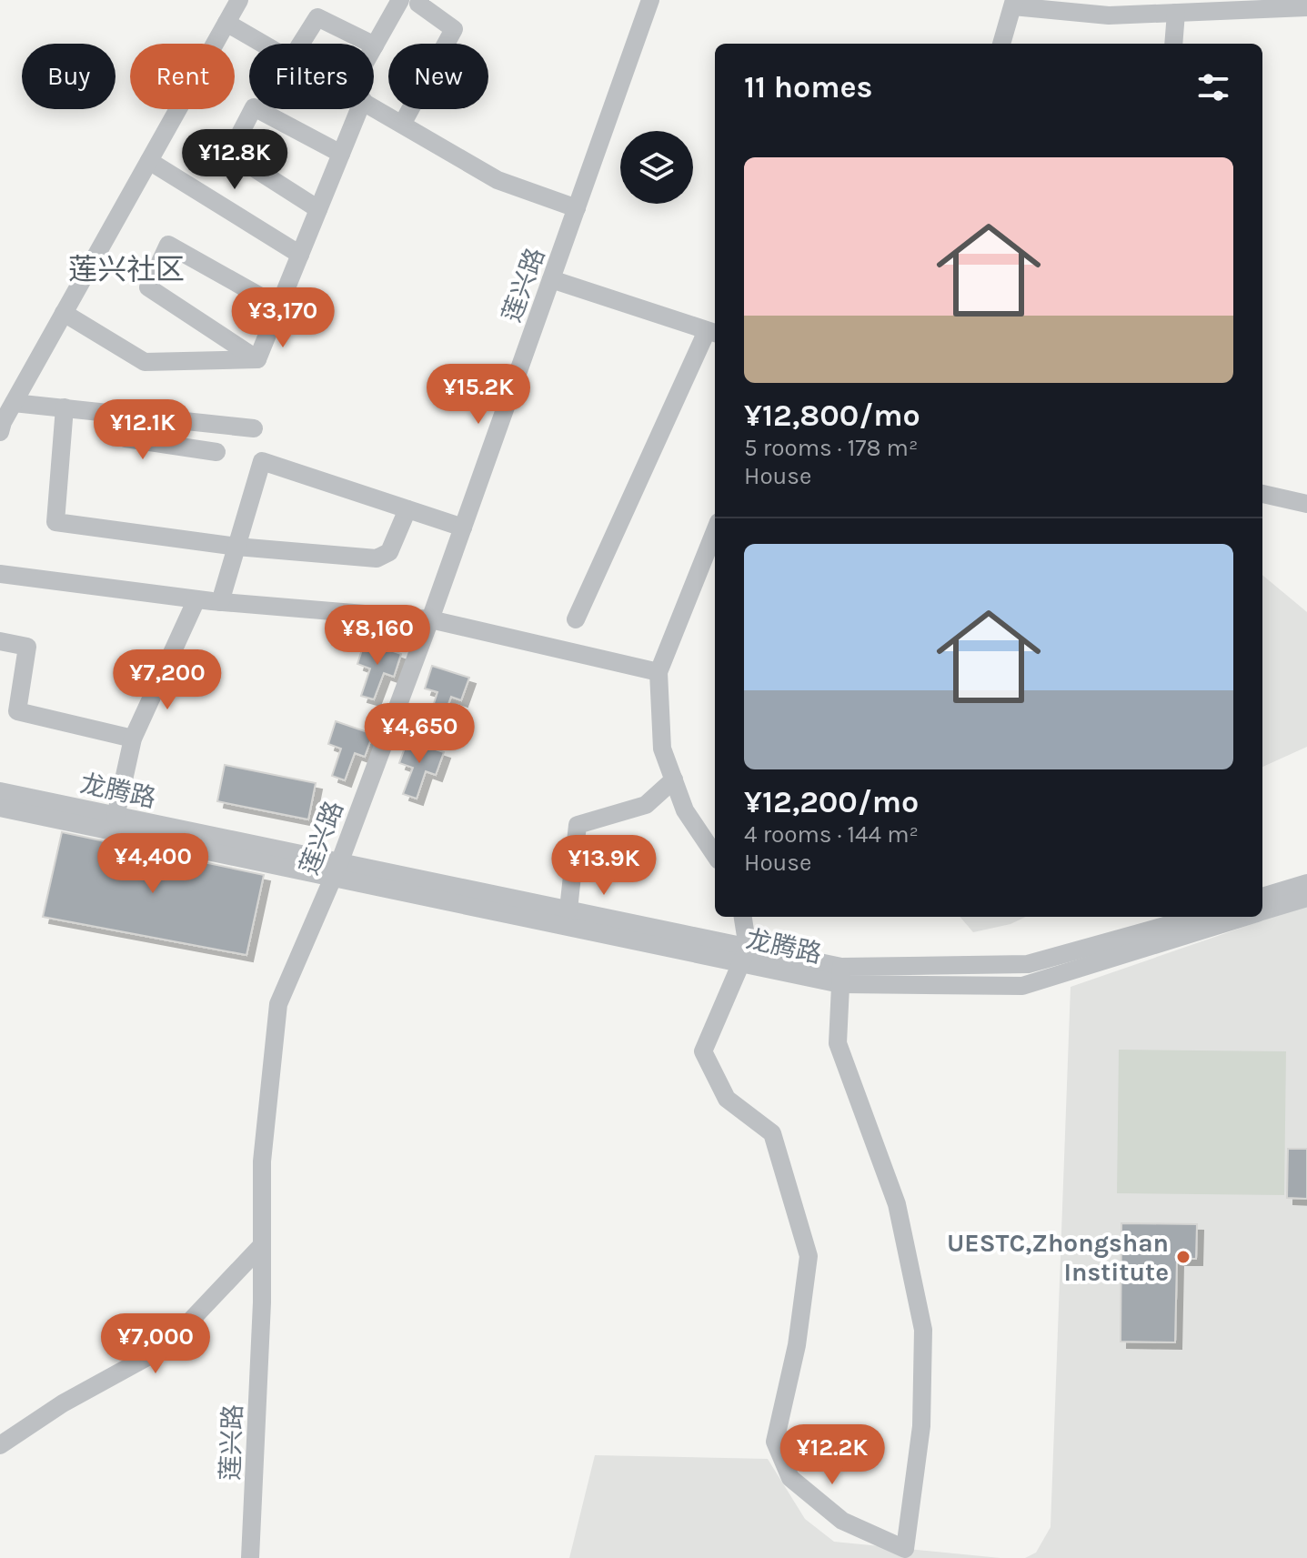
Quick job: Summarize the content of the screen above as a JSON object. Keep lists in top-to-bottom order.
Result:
{
  "streets": {
    "street": ["莲兴路", "龙腾路"]
  },
  "crossings": [
    ["莲兴路", "龙腾路"]
  ],
  "districts": ["莲兴社区"],
  "places": ["UESTC,Zhongshan Institute"],
  "page": {
    "chip": [
      "Buy",
      "Rent",
      "Filters",
      "New"
    ],
    "heading": "11 homes",
    "price": [
      "¥12.8K",
      "¥3,170",
      "¥15.2K",
      "¥12.1K",
      "¥8,160",
      "¥7,200",
      "¥4,650",
      "¥4,400",
      "¥13.9K",
      "¥7,000",
      "¥12.2K"
    ],
    "list": [
      {
        "name": "¥12,800/mo",
        "note": "5 rooms · 178 m² · House"
      },
      {
        "name": "¥12,200/mo",
        "note": "4 rooms · 144 m² · House"
      }
    ]
  }
}
